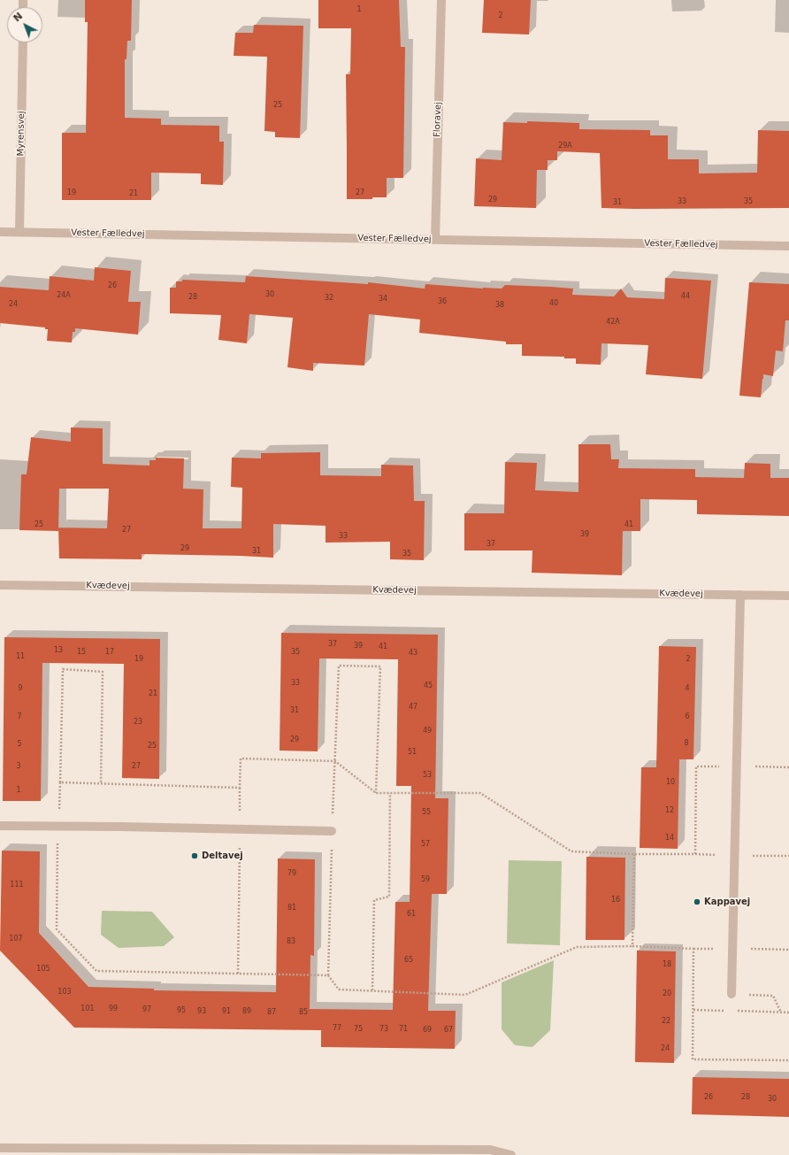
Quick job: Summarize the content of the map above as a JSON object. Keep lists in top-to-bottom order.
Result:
{
  "streets": {
    "street": [
      "Floravej",
      "Myrensvej",
      "Vester Fælledvej",
      "Kvædevej"
    ]
  },
  "crossings": [
    ["Floravej", "Vester Fælledvej"],
    ["Myrensvej", "Vester Fælledvej"]
  ],
  "places": ["Deltavej", "Kappavej"],
  "house_numbers": [
    "1",
    "2",
    "25",
    "29A",
    "19",
    "27",
    "21",
    "29",
    "33",
    "35",
    "31",
    "26",
    "30",
    "24A",
    "44",
    "28",
    "32",
    "34",
    "36",
    "40",
    "24",
    "38",
    "42A",
    "25",
    "41",
    "27",
    "39",
    "33",
    "37",
    "29",
    "31",
    "35",
    "37",
    "39",
    "41",
    "13",
    "15",
    "17",
    "35",
    "43",
    "11",
    "19",
    "2",
    "33",
    "45",
    "9",
    "4",
    "21",
    "47",
    "31",
    "7",
    "6",
    "23",
    "49",
    "29",
    "8",
    "5",
    "25",
    "51",
    "3",
    "27",
    "53",
    "10",
    "1",
    "12",
    "55",
    "14",
    "57",
    "79",
    "59",
    "111",
    "16",
    "81",
    "61",
    "107",
    "83",
    "65",
    "18",
    "105",
    "103",
    "20",
    "101",
    "99",
    "97",
    "95",
    "93",
    "91",
    "89",
    "87",
    "85",
    "22",
    "77",
    "75",
    "73",
    "71",
    "69",
    "67",
    "24",
    "26",
    "28",
    "30"
  ],
  "north": "top left"
}
